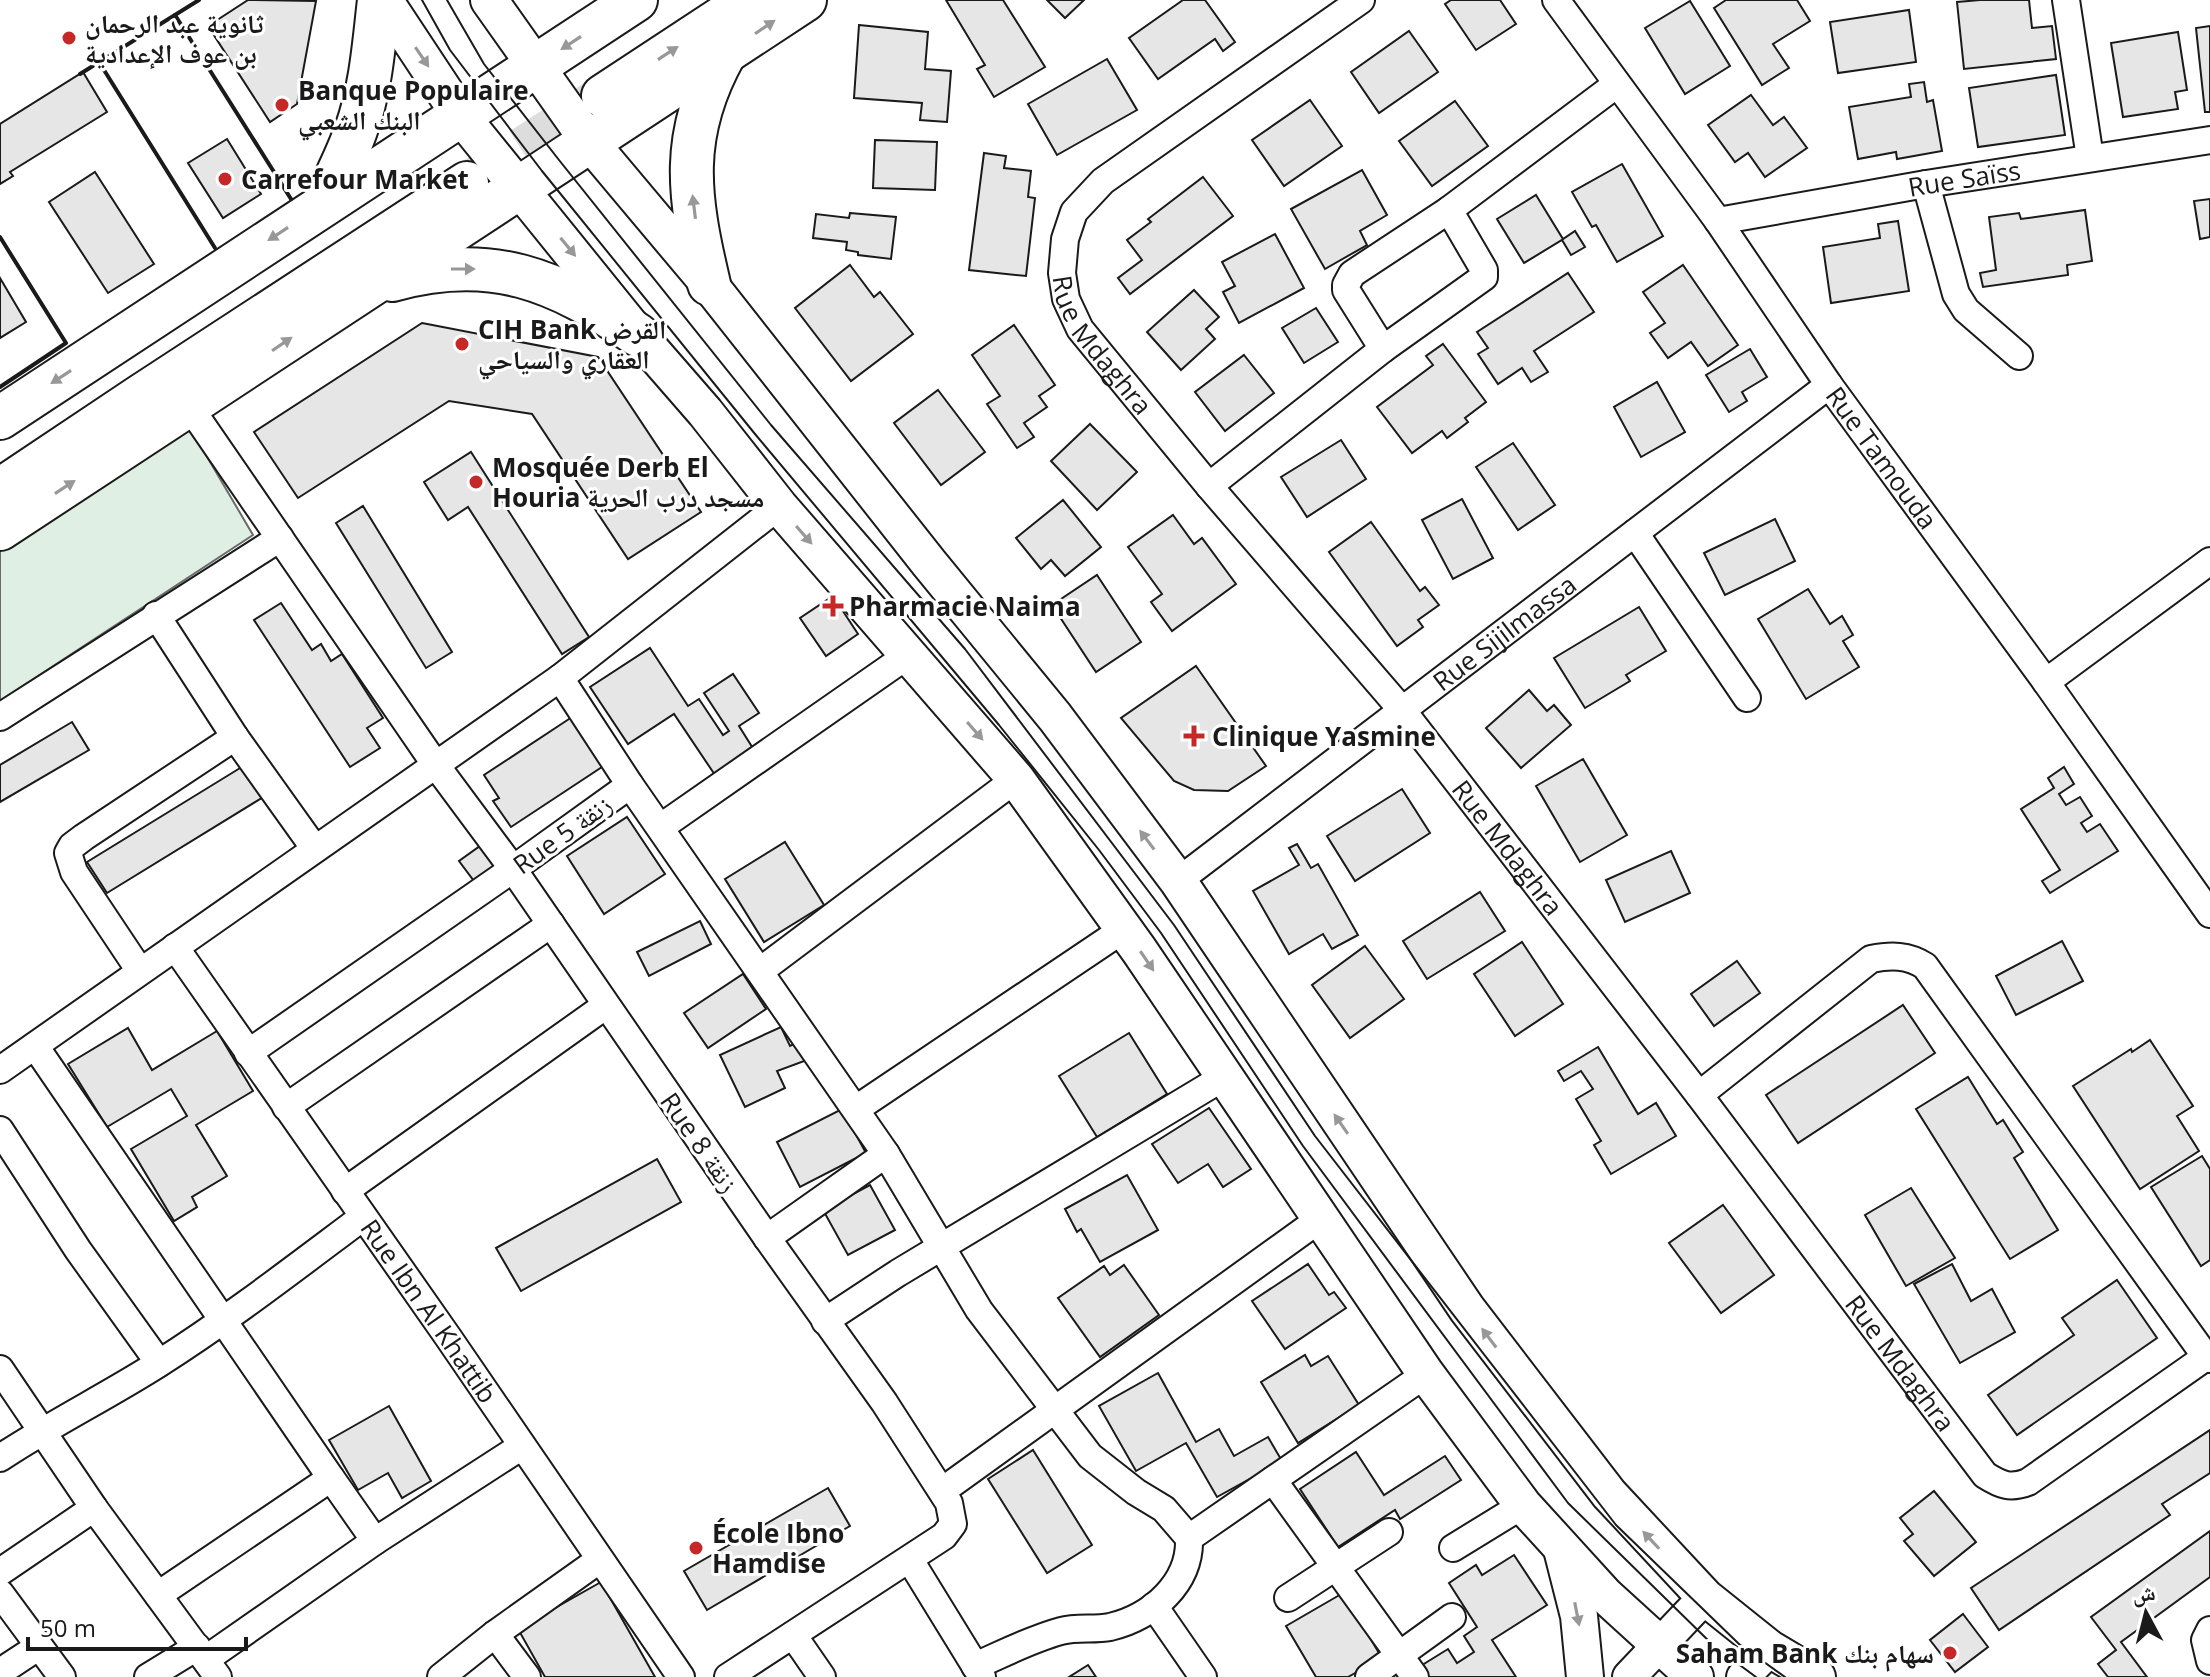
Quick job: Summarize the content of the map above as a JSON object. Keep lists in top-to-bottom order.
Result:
{
  "streets": {
    "street": [
      "Rue Saïss",
      "Rue Mdaghra",
      "Rue Tamouda",
      "Rue Sijilmassa",
      "Rue 5 زنقة",
      "Rue 8 زنقة",
      "Rue Ibn Al Khattib"
    ]
  },
  "crossings": [
    ["Rue Saïss", "Rue Tamouda"],
    ["Rue Mdaghra", "Rue Sijilmassa"],
    ["Rue Tamouda", "Rue Sijilmassa"],
    ["Rue 5 زنقة", "Rue 8 زنقة"],
    ["Rue 5 زنقة", "Rue Ibn Al Khattib"]
  ],
  "places": {
    "other": [
      "ثانوية عبد الرحمان بن عوف الإعدادية",
      "Banque Populaire البنك الشعبي",
      "Carrefour Market",
      "CIH Bank القرض العقاري والسياحي",
      "Mosquée Derb El Houria مسجد درب الحرية",
      "École Ibno Hamdise",
      "Saham Bank سهام بنك"
    ],
    "health": ["Pharmacie Naima", "Clinique Yasmine"]
  },
  "scale_bar": "50 m",
  "north": "top"
}
